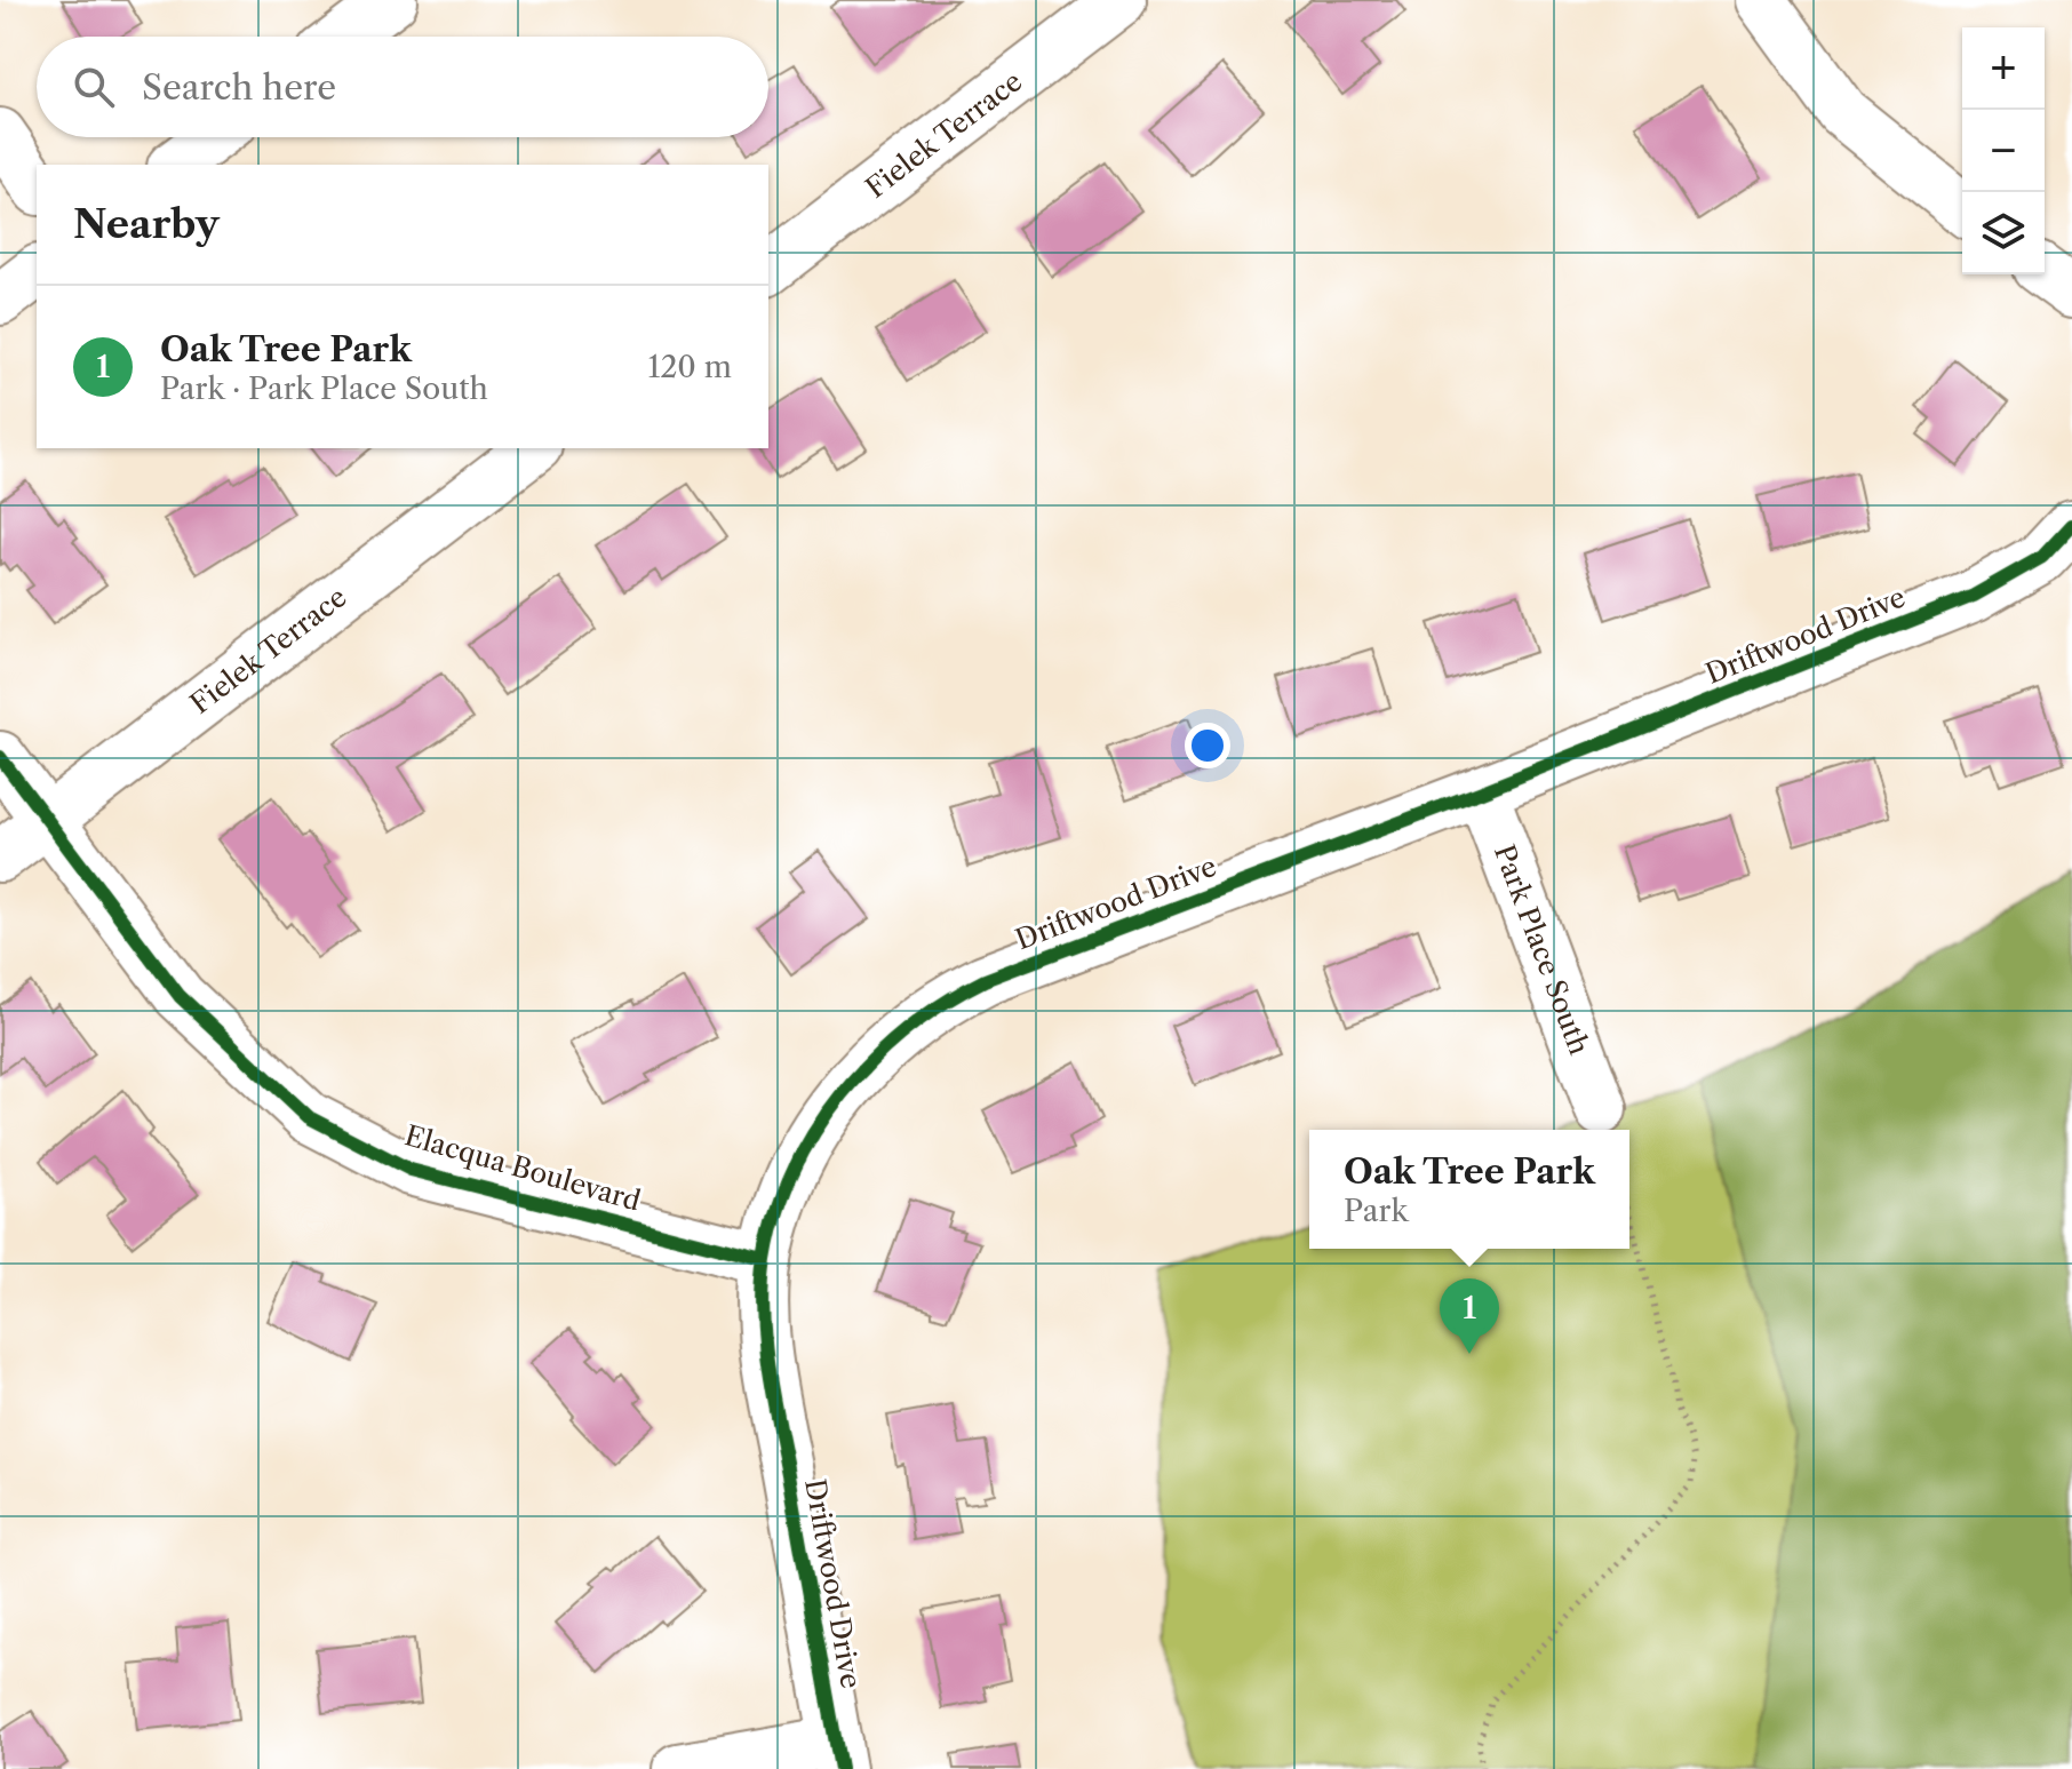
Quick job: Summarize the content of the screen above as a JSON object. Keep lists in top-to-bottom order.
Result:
{
  "streets": {
    "street": [
      "Fielek Terrace",
      "Driftwood Drive",
      "Park Place South",
      "Elacqua Boulevard"
    ]
  },
  "crossings": [
    ["Fielek Terrace", "Elacqua Boulevard"],
    ["Driftwood Drive", "Park Place South"],
    ["Driftwood Drive", "Elacqua Boulevard"]
  ],
  "page": {
    "map_buttons": ["+", "−"],
    "search": "Search here",
    "heading": "Nearby",
    "list": [
      {
        "mark": "1",
        "name": "Oak Tree Park",
        "note": "Park · Park Place South",
        "value": "120 m"
      }
    ],
    "popup": ["Oak Tree Park", "Park"],
    "pins": "1"
  }
}
